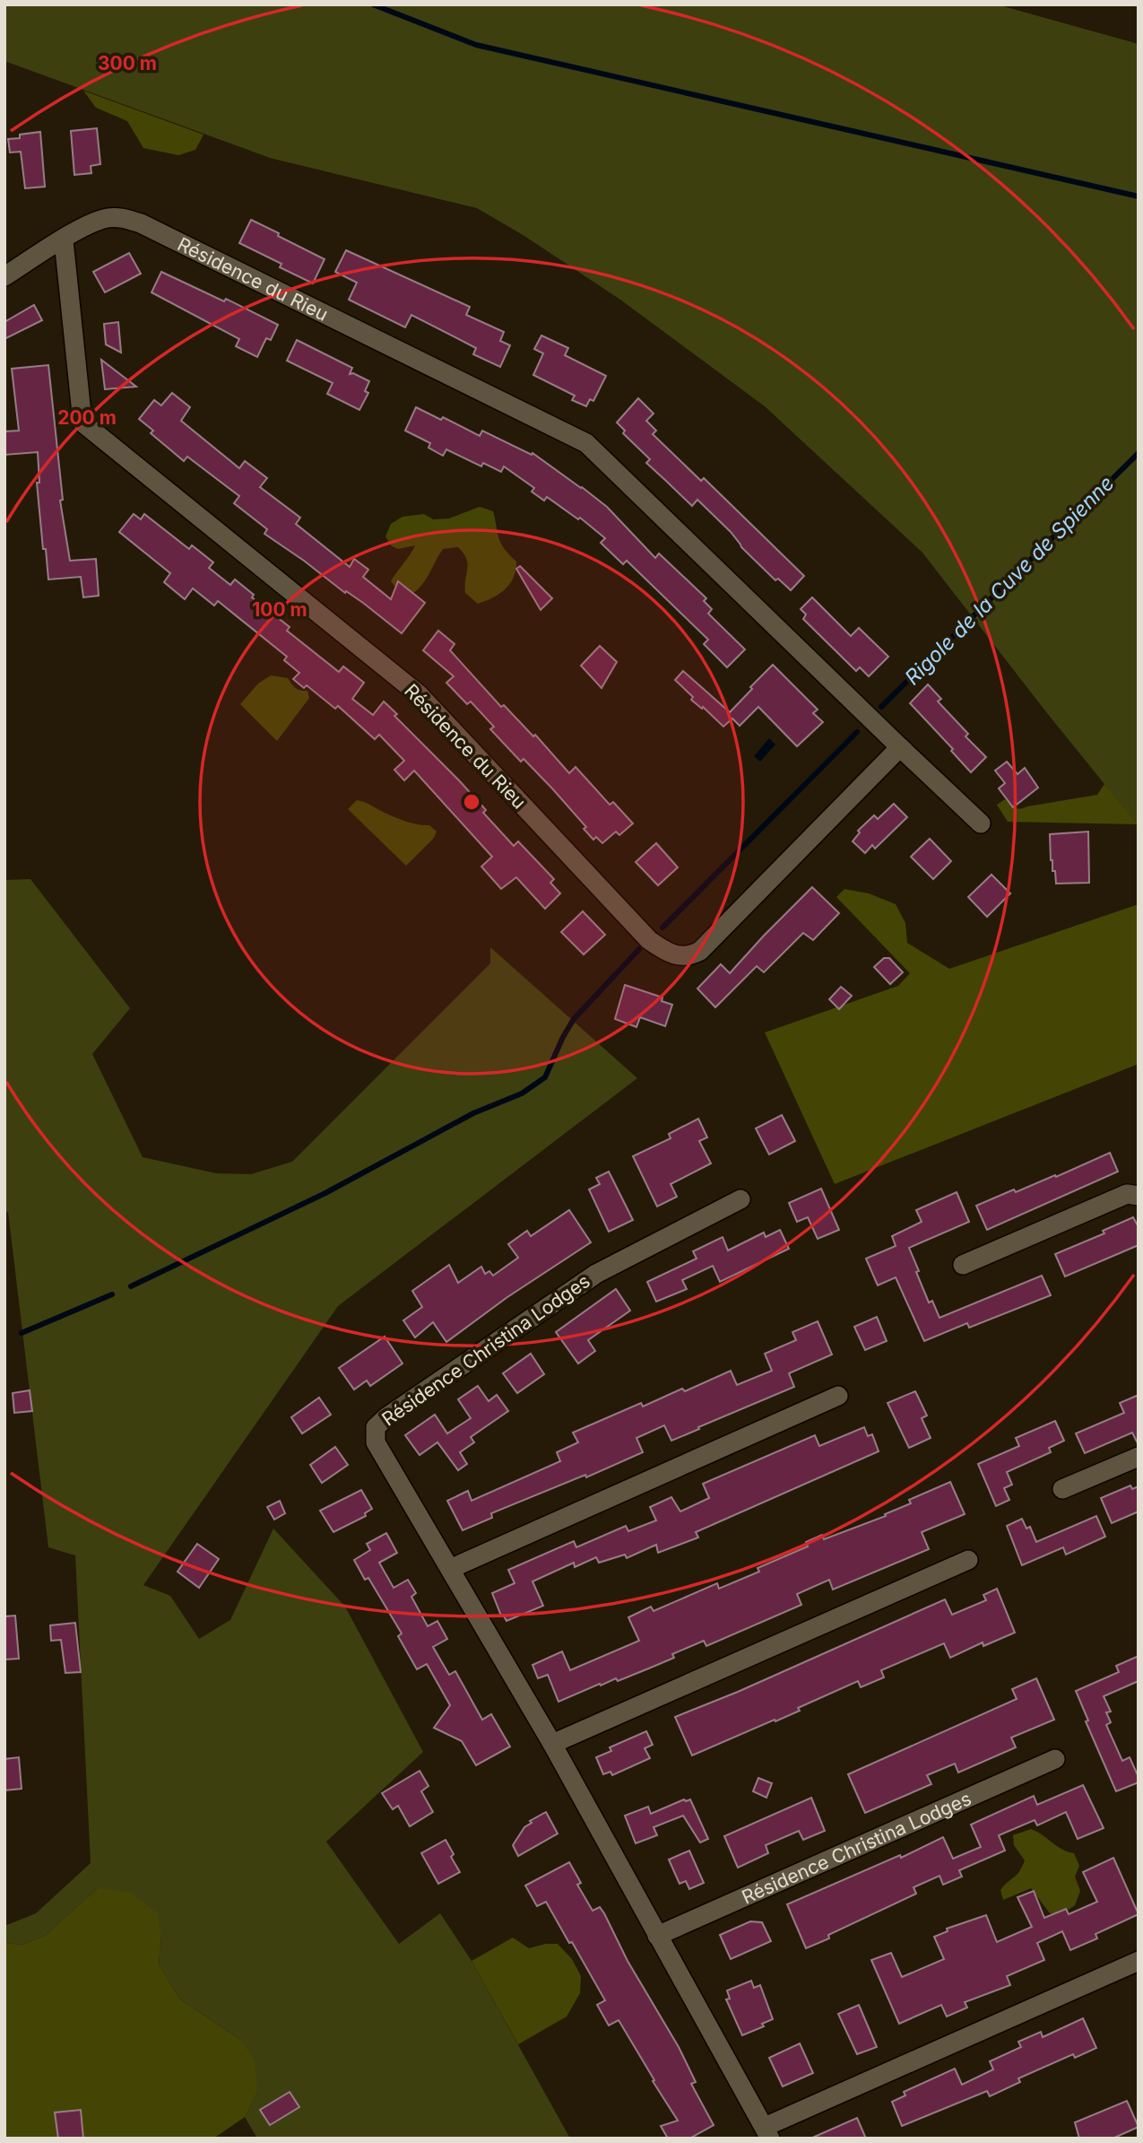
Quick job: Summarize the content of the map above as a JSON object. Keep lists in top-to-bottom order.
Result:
{
  "streets": {
    "street": ["Résidence du Rieu", "Résidence Christina Lodges"]
  },
  "water": ["Rigole de la Cuve de Spienne"],
  "rings": ["300 m", "200 m", "100 m"]
}
